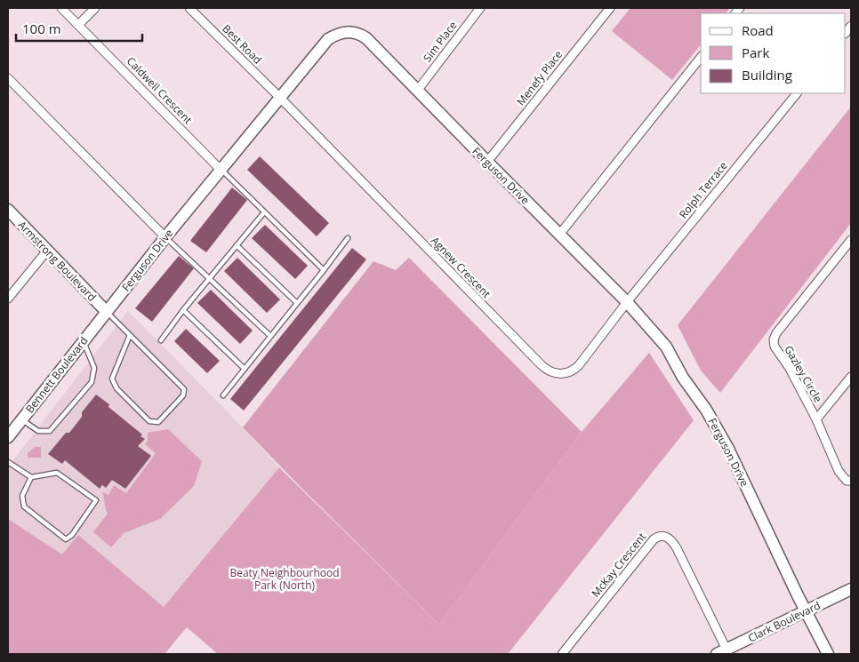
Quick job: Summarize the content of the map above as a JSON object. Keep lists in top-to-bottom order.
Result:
{
  "streets": {
    "street": [
      "Sim Place",
      "Best Road",
      "Menefy Place",
      "Caldwell Crescent",
      "Ferguson Drive",
      "Rolph Terrace",
      "Armstrong Boulevard",
      "Agnew Crescent",
      "Gazley Circle",
      "Bennett Boulevard",
      "McKay Crescent",
      "Clark Boulevard"
    ]
  },
  "crossings": [
    ["Sim Place", "Ferguson Drive"],
    ["Best Road", "Ferguson Drive"],
    ["Best Road", "Agnew Crescent"],
    ["Menefy Place", "Ferguson Drive"],
    ["Caldwell Crescent", "Ferguson Drive"],
    ["Ferguson Drive", "Rolph Terrace"],
    ["Ferguson Drive", "Armstrong Boulevard"],
    ["Ferguson Drive", "Agnew Crescent"],
    ["Ferguson Drive", "Bennett Boulevard"],
    ["Ferguson Drive", "Clark Boulevard"],
    ["Rolph Terrace", "Agnew Crescent"],
    ["Armstrong Boulevard", "Bennett Boulevard"],
    ["McKay Crescent", "Clark Boulevard"]
  ],
  "parks": ["Beaty Neighbourhood Park (North)"],
  "legend": ["Road", "Park", "Building"],
  "scale_bar": "100 m"
}
